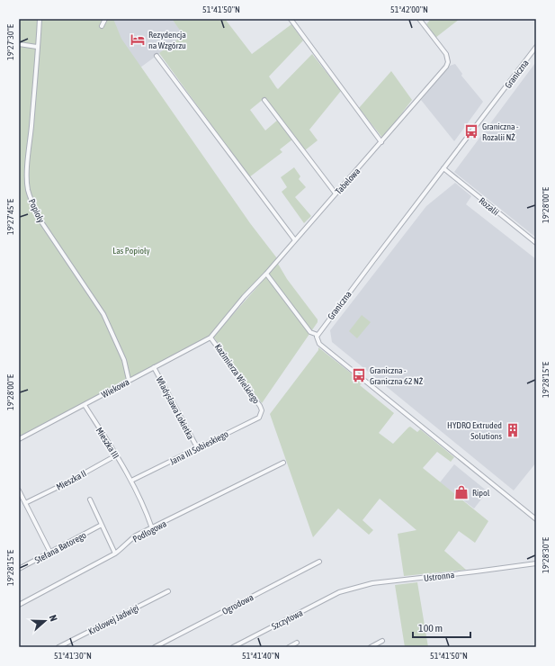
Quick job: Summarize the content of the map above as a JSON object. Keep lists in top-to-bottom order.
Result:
{
  "streets": {
    "street": [
      "Graniczna",
      "Tabelowa",
      "Rozalii",
      "Popioły",
      "Kazimierza Wielkiego",
      "Wiekowa",
      "Władysława Łokietka",
      "Mieszka III",
      "Jana III Sobieskiego",
      "Mieszka II",
      "Podłogowa",
      "Stefana Batorego",
      "Ustronna",
      "Ogrodowa",
      "Królowej Jadwigi",
      "Szczytowa"
    ]
  },
  "crossings": [
    ["Graniczna", "Rozalii"],
    ["Tabelowa", "Kazimierza Wielkiego"],
    ["Tabelowa", "Wiekowa"],
    ["Popioły", "Wiekowa"],
    ["Kazimierza Wielkiego", "Wiekowa"],
    ["Kazimierza Wielkiego", "Jana III Sobieskiego"],
    ["Wiekowa", "Władysława Łokietka"],
    ["Wiekowa", "Mieszka III"],
    ["Władysława Łokietka", "Jana III Sobieskiego"],
    ["Mieszka III", "Jana III Sobieskiego"],
    ["Mieszka III", "Mieszka II"],
    ["Mieszka III", "Podłogowa"],
    ["Ustronna", "Szczytowa"]
  ],
  "parks": ["Las Popioły"],
  "places": {
    "hotel": ["Rezydencja na Wzgórzu"],
    "bus stop": ["Graniczna - Rozalii NŻ", "Graniczna - Graniczna 62 NŻ"],
    "building": ["HYDRO Extruded Solutions"],
    "shop": ["Ripol"]
  },
  "scale_bar": "100 m",
  "north": "right",
  "coordinates": [
    "51°41'50\"N",
    "51°42'00\"N",
    "19°27'30\"E",
    "19°28'00\"E",
    "19°27'45\"E",
    "19°28'15\"E",
    "19°28'30\"E",
    "51°41'30\"N",
    "51°41'40\"N"
  ]
}
